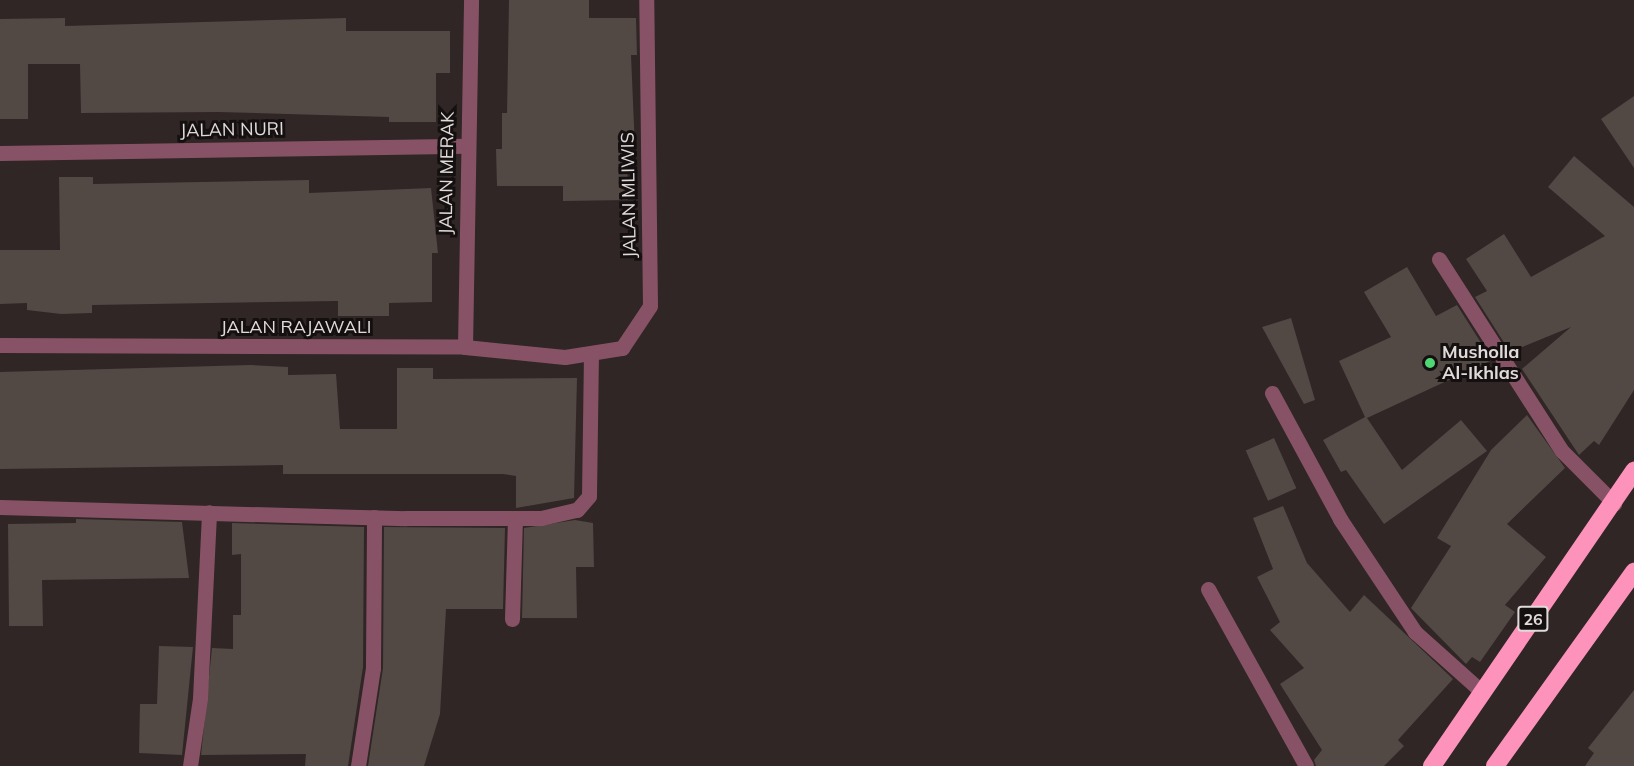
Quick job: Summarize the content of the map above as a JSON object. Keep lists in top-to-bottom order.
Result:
{
  "streets": {
    "highway": ["26"],
    "street": [
      "JALAN NURI",
      "JALAN MERAK",
      "JALAN MLIWIS",
      "JALAN RAJAWALI"
    ]
  },
  "crossings": [
    ["JALAN NURI", "JALAN MERAK"],
    ["JALAN MERAK", "JALAN RAJAWALI"],
    ["JALAN MLIWIS", "JALAN RAJAWALI"]
  ],
  "places": ["Musholla Al-Ikhlas"]
}
